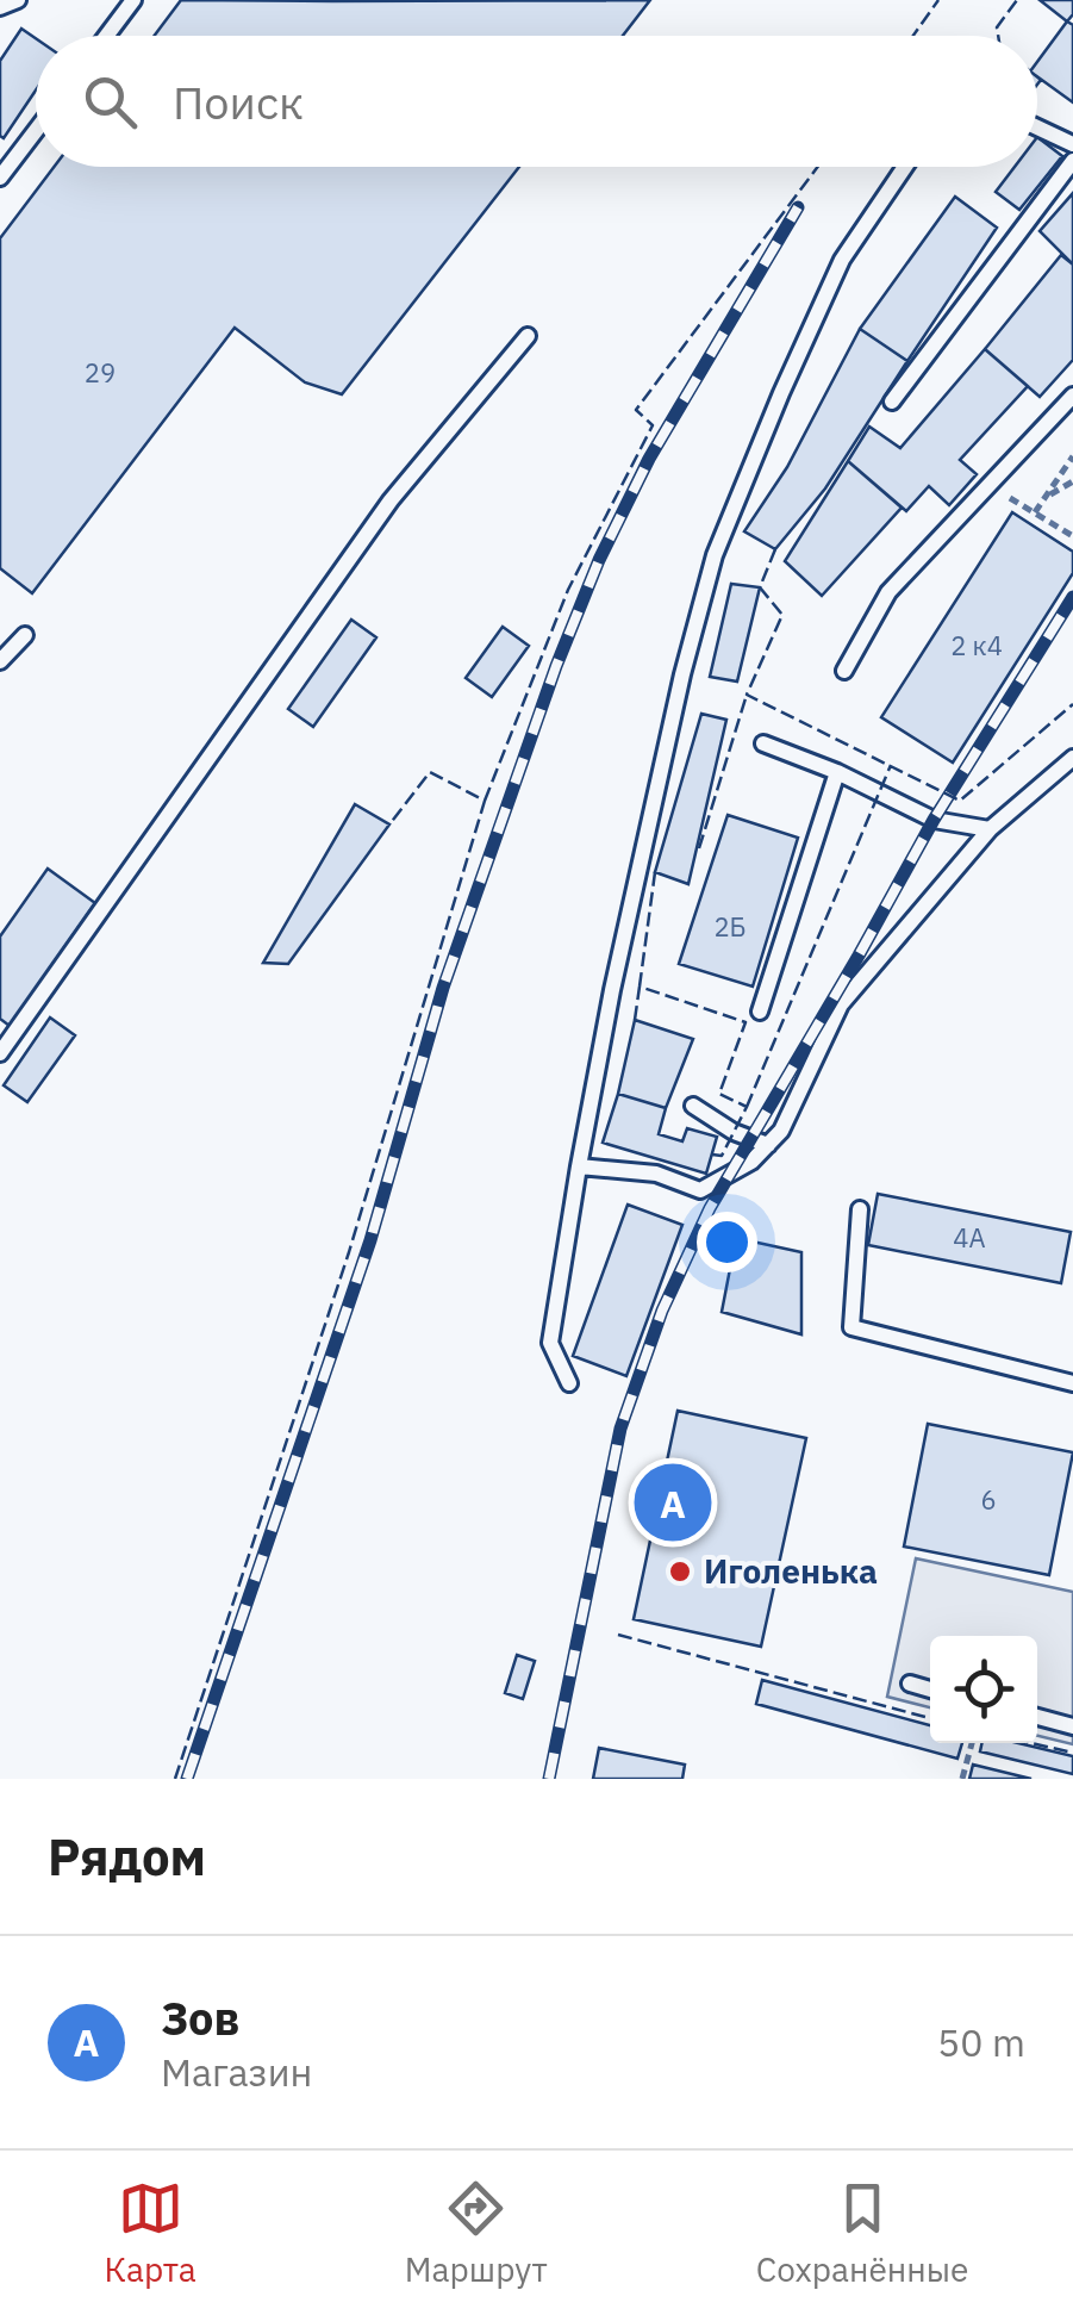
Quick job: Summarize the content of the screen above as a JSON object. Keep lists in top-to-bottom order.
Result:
{
  "places": ["Иголенька"],
  "house_numbers": [
    "29",
    "2 к4",
    "2Б",
    "4А",
    "6"
  ],
  "page": {
    "search": "Поиск",
    "pins": "A",
    "heading": "Рядом",
    "list": [
      {
        "mark": "A",
        "name": "Зов",
        "note": "Магазин",
        "value": "50 m"
      }
    ],
    "nav": ["Карта", "Маршрут", "Сохранённые"]
  }
}
